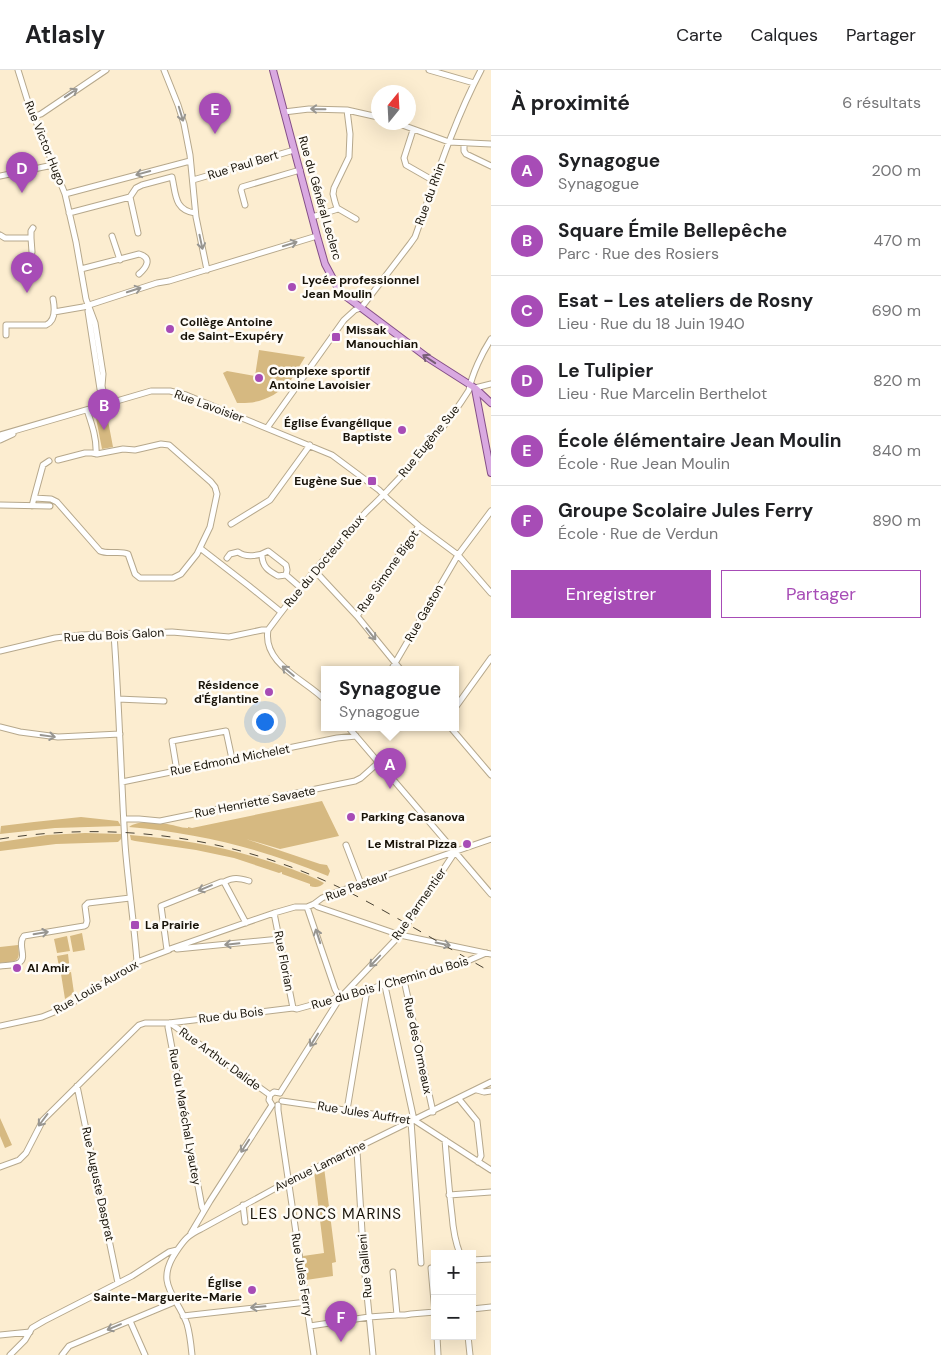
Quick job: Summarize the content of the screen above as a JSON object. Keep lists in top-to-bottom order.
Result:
{
  "streets": {
    "main road": ["Rue du Général Leclerc"],
    "street": [
      "Rue Victor Hugo",
      "Rue Paul Bert",
      "Rue du Rhin",
      "Rue Lavoisier",
      "Rue Eugène Sue",
      "Rue du Docteur Roux",
      "Rue Simone Bigot",
      "Rue Gaston",
      "Rue du Bois Galon",
      "Rue Edmond Michelet",
      "Rue Henriette Savaete",
      "Rue Pasteur",
      "Rue Parmentier",
      "Rue Florian",
      "Rue du Bois / Chemin du Bois",
      "Rue Louis Auroux",
      "Rue du Bois",
      "Rue des Ormeaux",
      "Rue Arthur Dalide",
      "Rue Jules Auffret",
      "Rue du Maréchal Lyautey",
      "Avenue Lamartine",
      "Rue Auguste Dasprat",
      "Rue Gallieni",
      "Rue Jules Ferry"
    ]
  },
  "crossings": [
    ["Rue Victor Hugo", "Rue Lavoisier"],
    ["Rue Paul Bert", "Rue du Général Leclerc"],
    ["Rue du Rhin", "Rue du Général Leclerc"],
    ["Rue du Rhin", "Rue Lavoisier"],
    ["Rue du Général Leclerc", "Rue Eugène Sue"],
    ["Rue Lavoisier", "Rue Eugène Sue"],
    ["Rue Lavoisier", "Rue du Docteur Roux"],
    ["Rue Lavoisier", "Rue Simone Bigot"],
    ["Rue Lavoisier", "Rue Gaston"],
    ["Rue Eugène Sue", "Rue du Docteur Roux"],
    ["Rue du Docteur Roux", "Rue du Bois Galon"],
    ["Rue Pasteur", "Rue Parmentier"],
    ["Rue Pasteur", "Rue Florian"],
    ["Rue Pasteur", "Rue Louis Auroux"],
    ["Rue Parmentier", "Rue du Bois / Chemin du Bois"],
    ["Rue Parmentier", "Rue Arthur Dalide"],
    ["Rue Parmentier", "Rue Jules Auffret"],
    ["Rue Parmentier", "Rue Jules Ferry"],
    ["Rue Florian", "Rue du Bois / Chemin du Bois"],
    ["Rue Florian", "Rue Louis Auroux"],
    ["Rue Florian", "Rue du Bois"],
    ["Rue du Bois / Chemin du Bois", "Rue du Bois"],
    ["Rue du Bois / Chemin du Bois", "Rue des Ormeaux"],
    ["Rue du Bois", "Rue Arthur Dalide"],
    ["Rue du Bois", "Rue du Maréchal Lyautey"],
    ["Rue du Bois", "Rue Auguste Dasprat"],
    ["Rue des Ormeaux", "Avenue Lamartine"],
    ["Rue Arthur Dalide", "Rue Jules Auffret"],
    ["Rue Arthur Dalide", "Rue du Maréchal Lyautey"],
    ["Rue Arthur Dalide", "Rue Jules Ferry"],
    ["Rue Jules Auffret", "Avenue Lamartine"],
    ["Rue Jules Auffret", "Rue Jules Ferry"],
    ["Avenue Lamartine", "Rue Auguste Dasprat"],
    ["Avenue Lamartine", "Rue Gallieni"],
    ["Avenue Lamartine", "Rue Jules Ferry"]
  ],
  "one_way": ["Rue Parmentier", "Rue Louis Auroux"],
  "districts": ["LES JONCS MARINS"],
  "places": {
    "other": [
      "Lycée professionnel Jean Moulin",
      "Collège Antoine de Saint-Exupéry",
      "Complexe sportif Antoine Lavoisier",
      "Église Évangélique Baptiste",
      "Résidence d'Églantine",
      "Parking Casanova",
      "Le Mistral Pizza",
      "Al Amir",
      "Église Sainte-Marguerite-Marie"
    ],
    "transit": ["Missak Manouchian", "Eugène Sue", "La Prairie"]
  },
  "north": "top",
  "page": {
    "header": "Atlasly",
    "nav": ["Carte", "Calques", "Partager"],
    "heading": ["À proximité", "6 résultats"],
    "pins": [
      "E",
      "D",
      "C",
      "B",
      "A",
      "F"
    ],
    "list": [
      {
        "mark": "A",
        "name": "Synagogue",
        "note": "Synagogue",
        "value": "200 m"
      },
      {
        "mark": "B",
        "name": "Square Émile Bellepêche",
        "note": "Parc · Rue des Rosiers",
        "value": "470 m"
      },
      {
        "mark": "C",
        "name": "Esat - Les ateliers de Rosny",
        "note": "Lieu · Rue du 18 Juin 1940",
        "value": "690 m"
      },
      {
        "mark": "D",
        "name": "Le Tulipier",
        "note": "Lieu · Rue Marcelin Berthelot",
        "value": "820 m"
      },
      {
        "mark": "E",
        "name": "École élémentaire Jean Moulin",
        "note": "École · Rue Jean Moulin",
        "value": "840 m"
      },
      {
        "mark": "F",
        "name": "Groupe Scolaire Jules Ferry",
        "note": "École · Rue de Verdun",
        "value": "890 m"
      }
    ],
    "buttons": ["Enregistrer", "Partager"],
    "popup": ["Synagogue", "Synagogue"],
    "map_buttons": ["+", "−"]
  }
}
